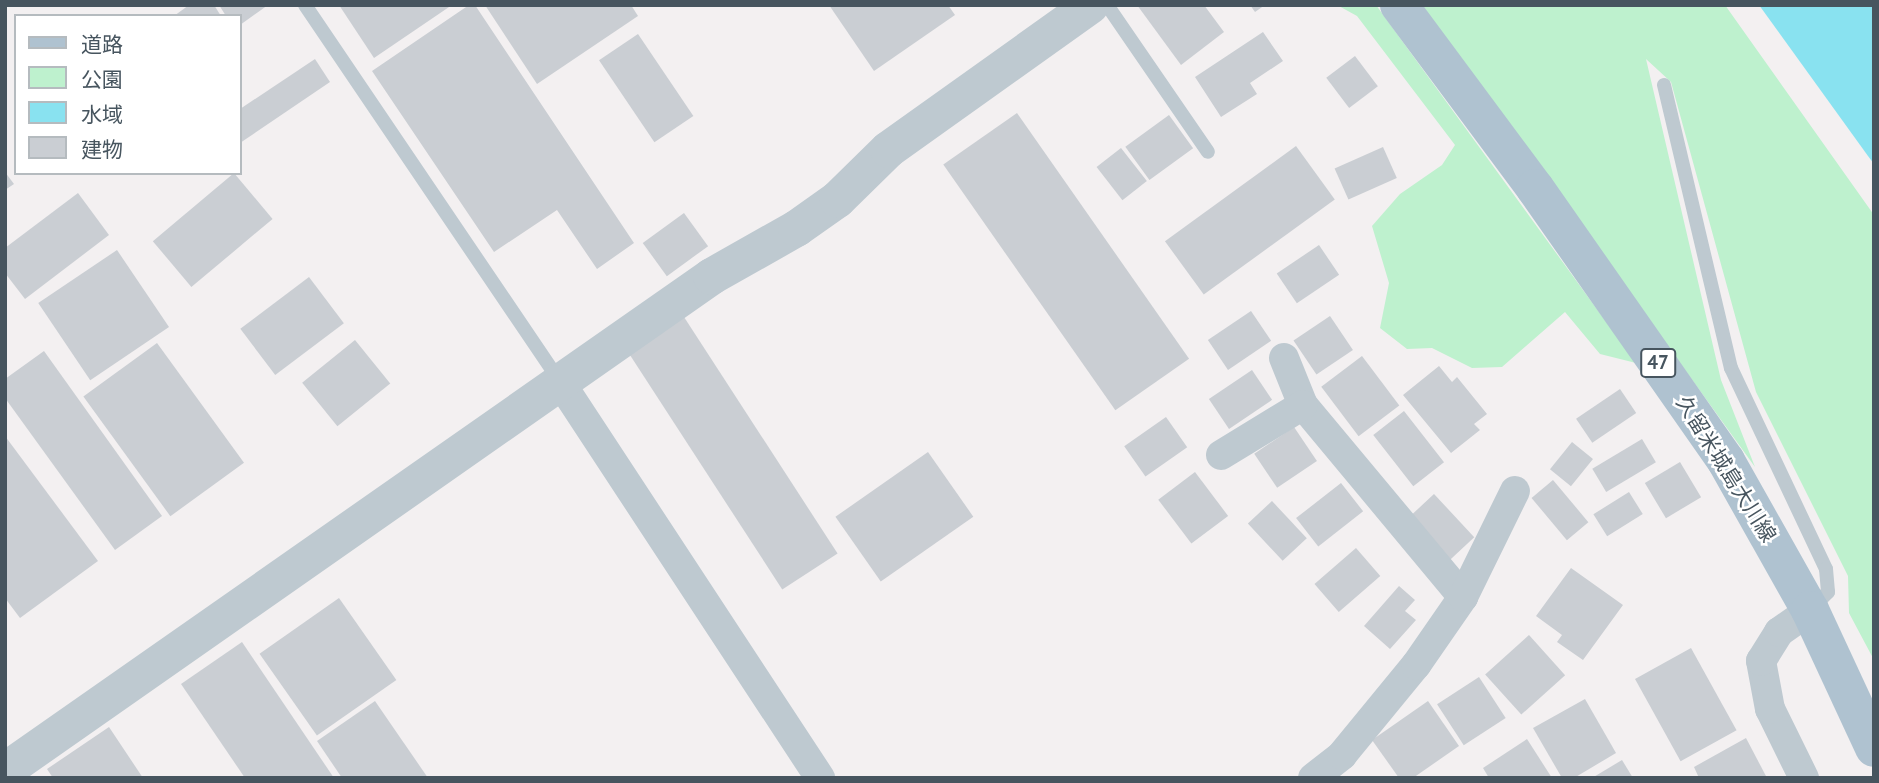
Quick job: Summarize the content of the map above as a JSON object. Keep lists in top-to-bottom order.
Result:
{
  "streets": {
    "main road": ["47", "久留米城島大川線"]
  },
  "legend": [
    "道路",
    "公園",
    "水域",
    "建物"
  ]
}
